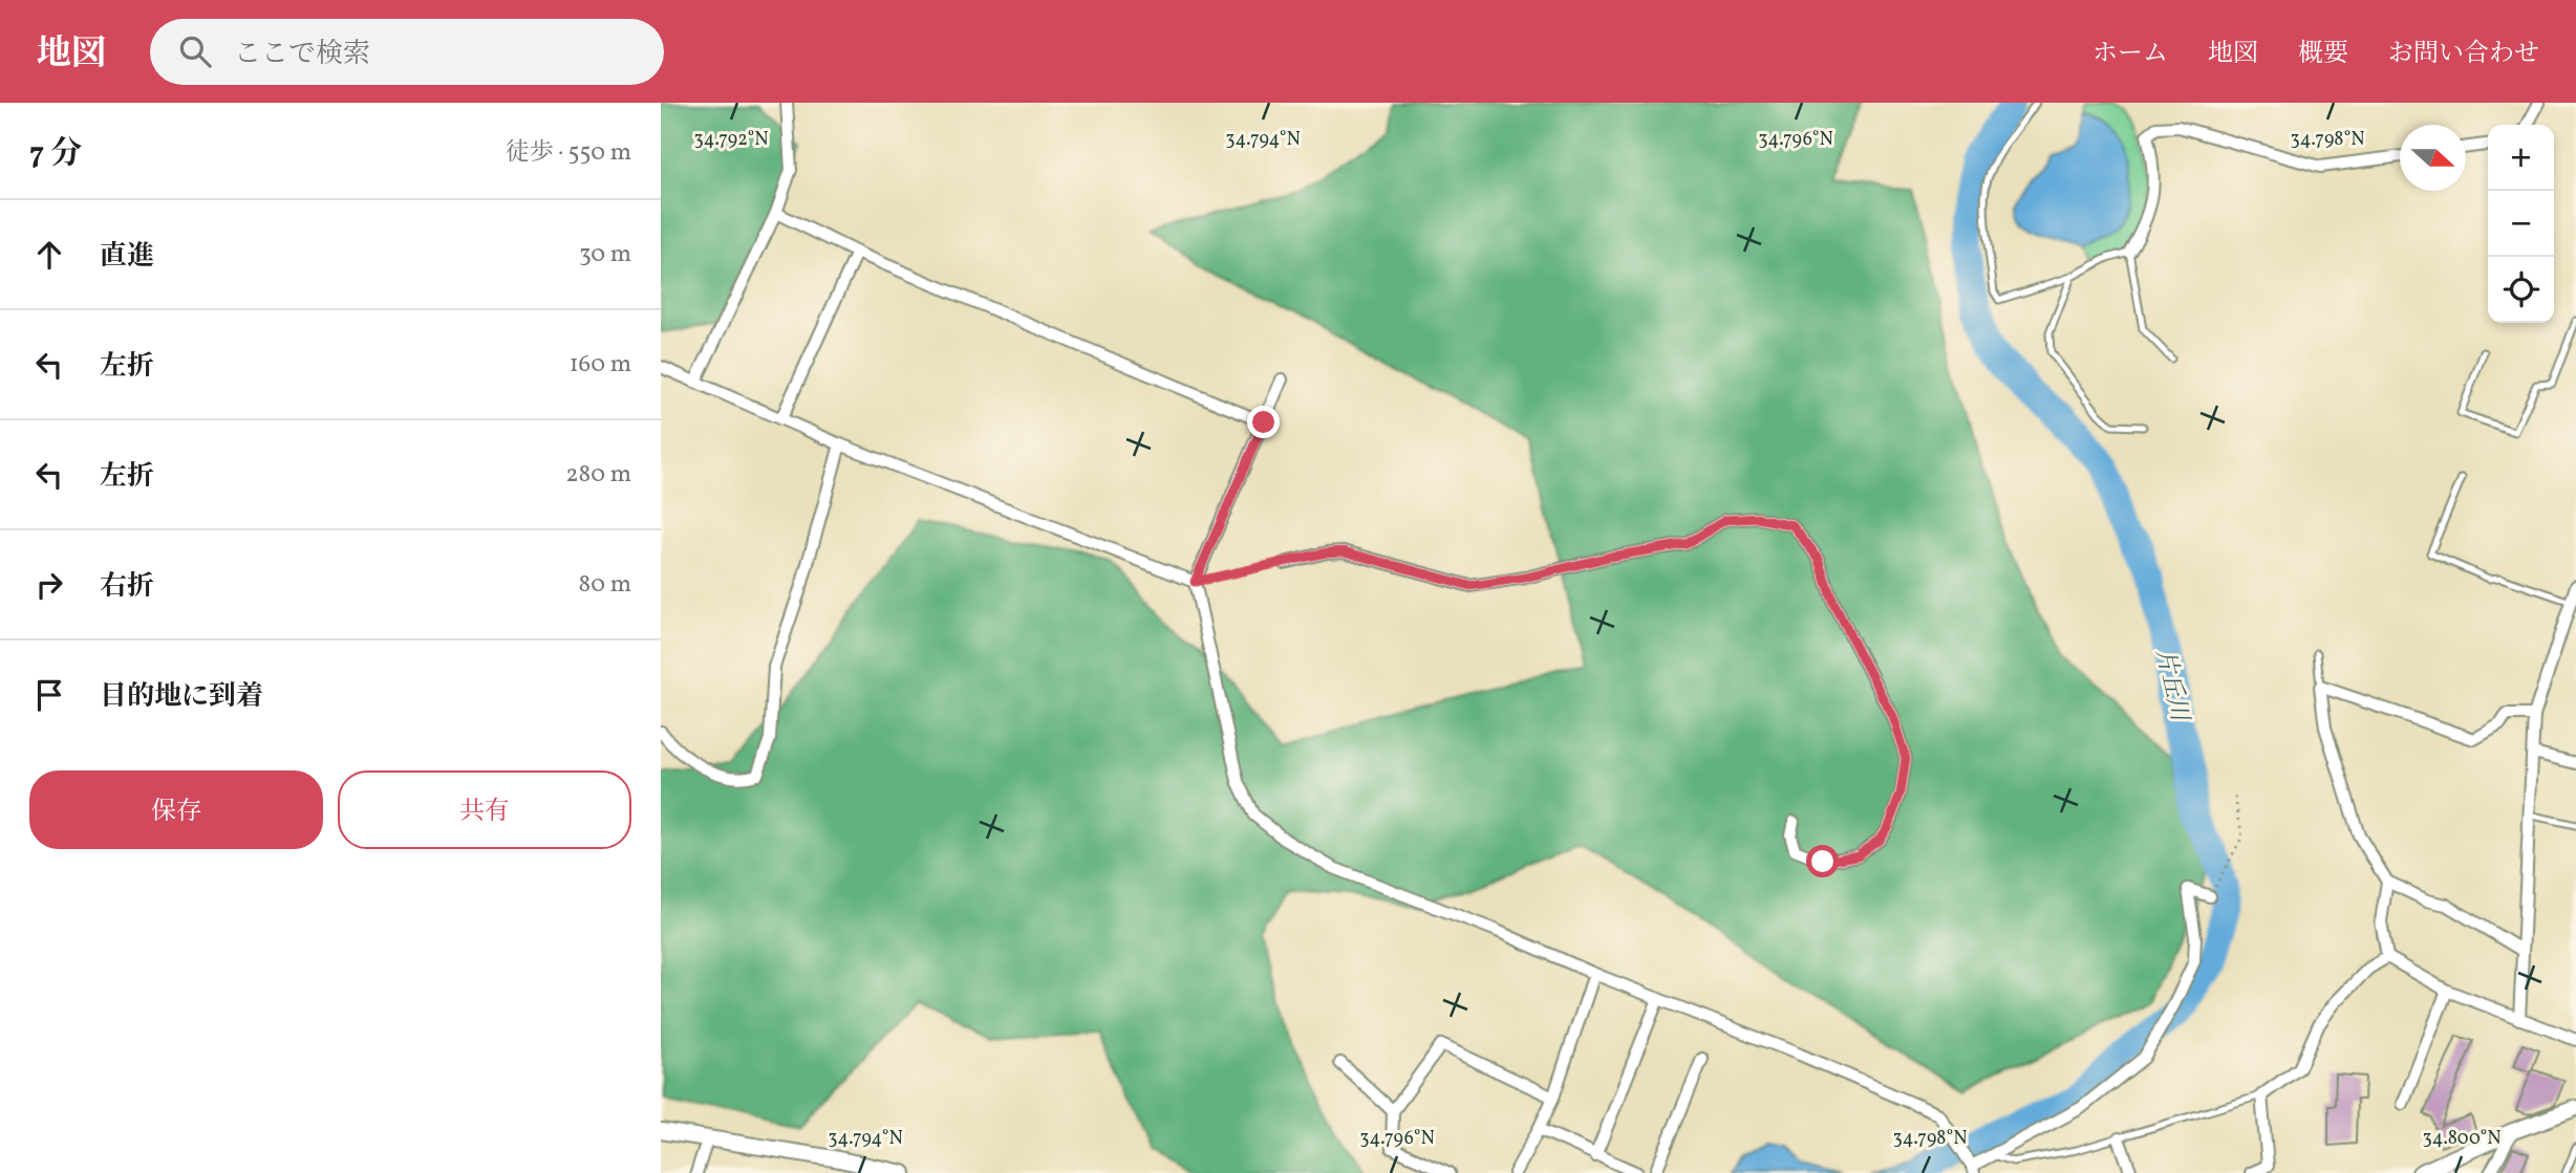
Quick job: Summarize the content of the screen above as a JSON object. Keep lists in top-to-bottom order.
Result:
{
  "water": ["片丘川"],
  "north": "right",
  "page": {
    "header": "地図",
    "search": "ここで検索",
    "nav": [
      "ホーム",
      "地図",
      "概要",
      "お問い合わせ"
    ],
    "heading": ["7 分", "徒歩 · 550 m"],
    "map_buttons": ["+", "−"],
    "list": [
      ["直進", "30 m"],
      ["左折", "160 m"],
      ["左折", "280 m"],
      ["右折", "80 m"],
      "目的地に到着"
    ],
    "buttons": ["保存", "共有"]
  },
  "coordinates": [
    "34.792°N",
    "34.794°N",
    "34.796°N",
    "34.798°N",
    "34.800°N"
  ]
}
